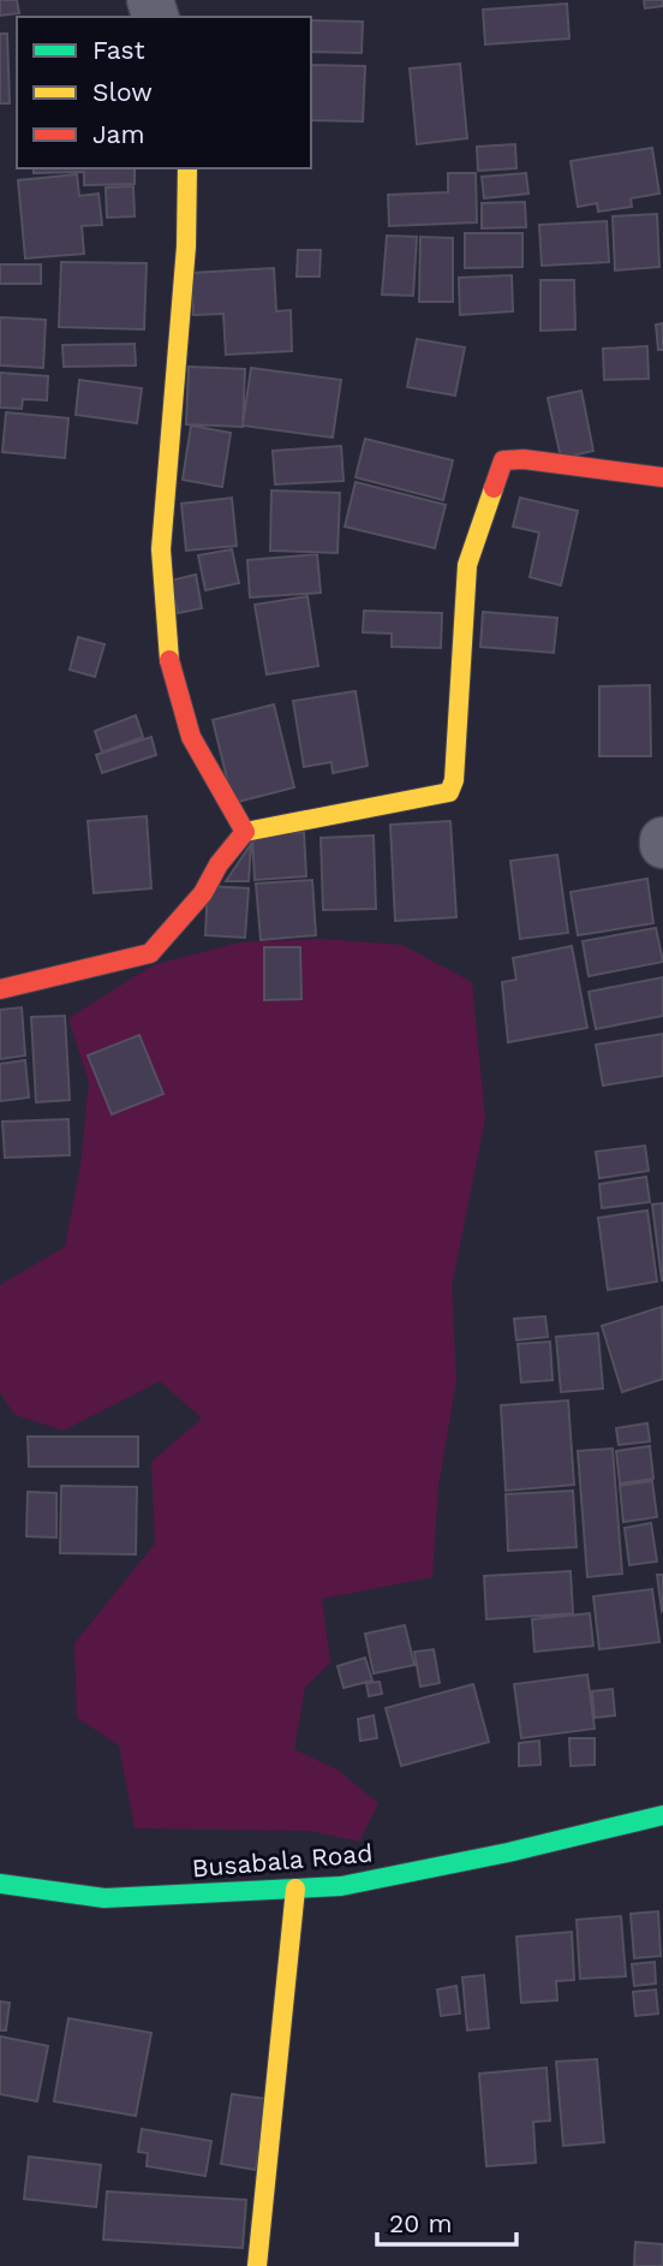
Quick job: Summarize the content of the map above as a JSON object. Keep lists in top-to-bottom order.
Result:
{
  "streets": {
    "street": ["Busabala Road"]
  },
  "legend": ["Fast", "Slow", "Jam"],
  "scale_bar": "20 m"
}
